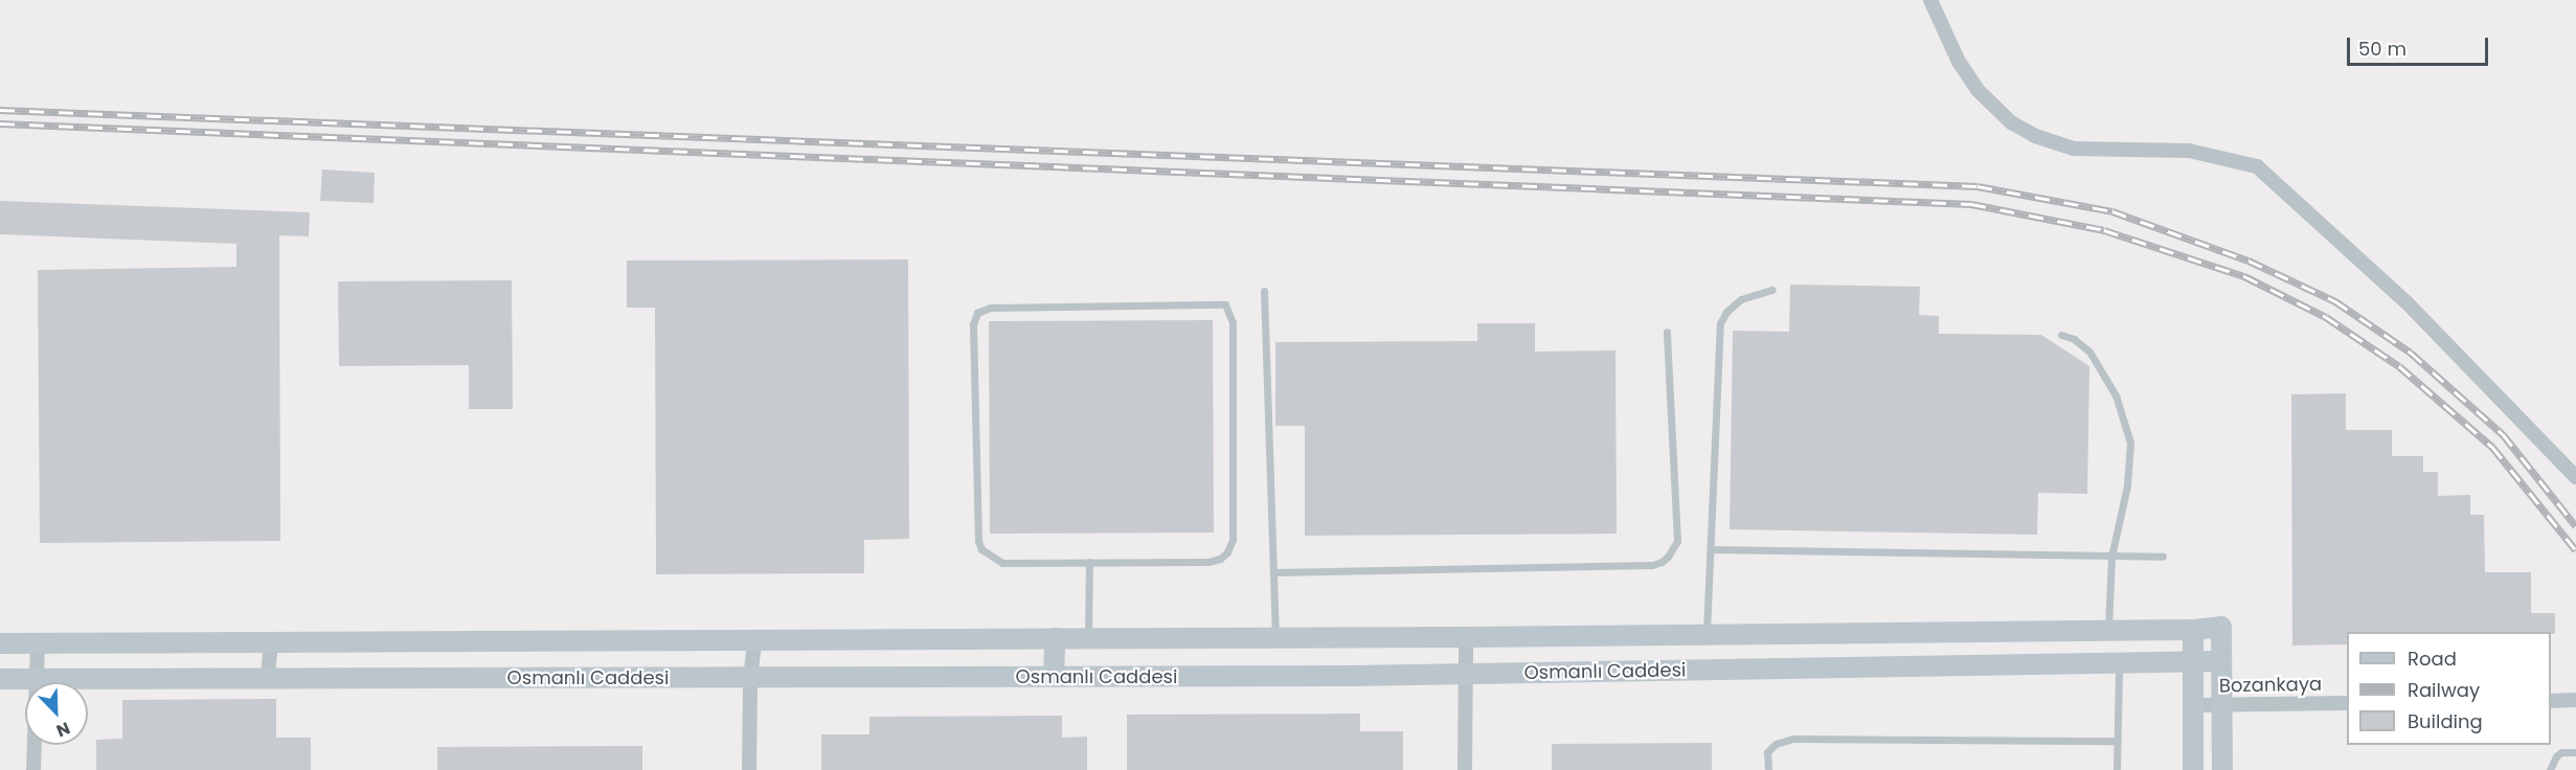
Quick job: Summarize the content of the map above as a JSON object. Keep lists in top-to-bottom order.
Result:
{
  "streets": {
    "street": ["Osmanlı Caddesi", "Bozankaya"]
  },
  "legend": ["Road", "Railway", "Building"],
  "scale_bar": "50 m",
  "north": "bottom right"
}
